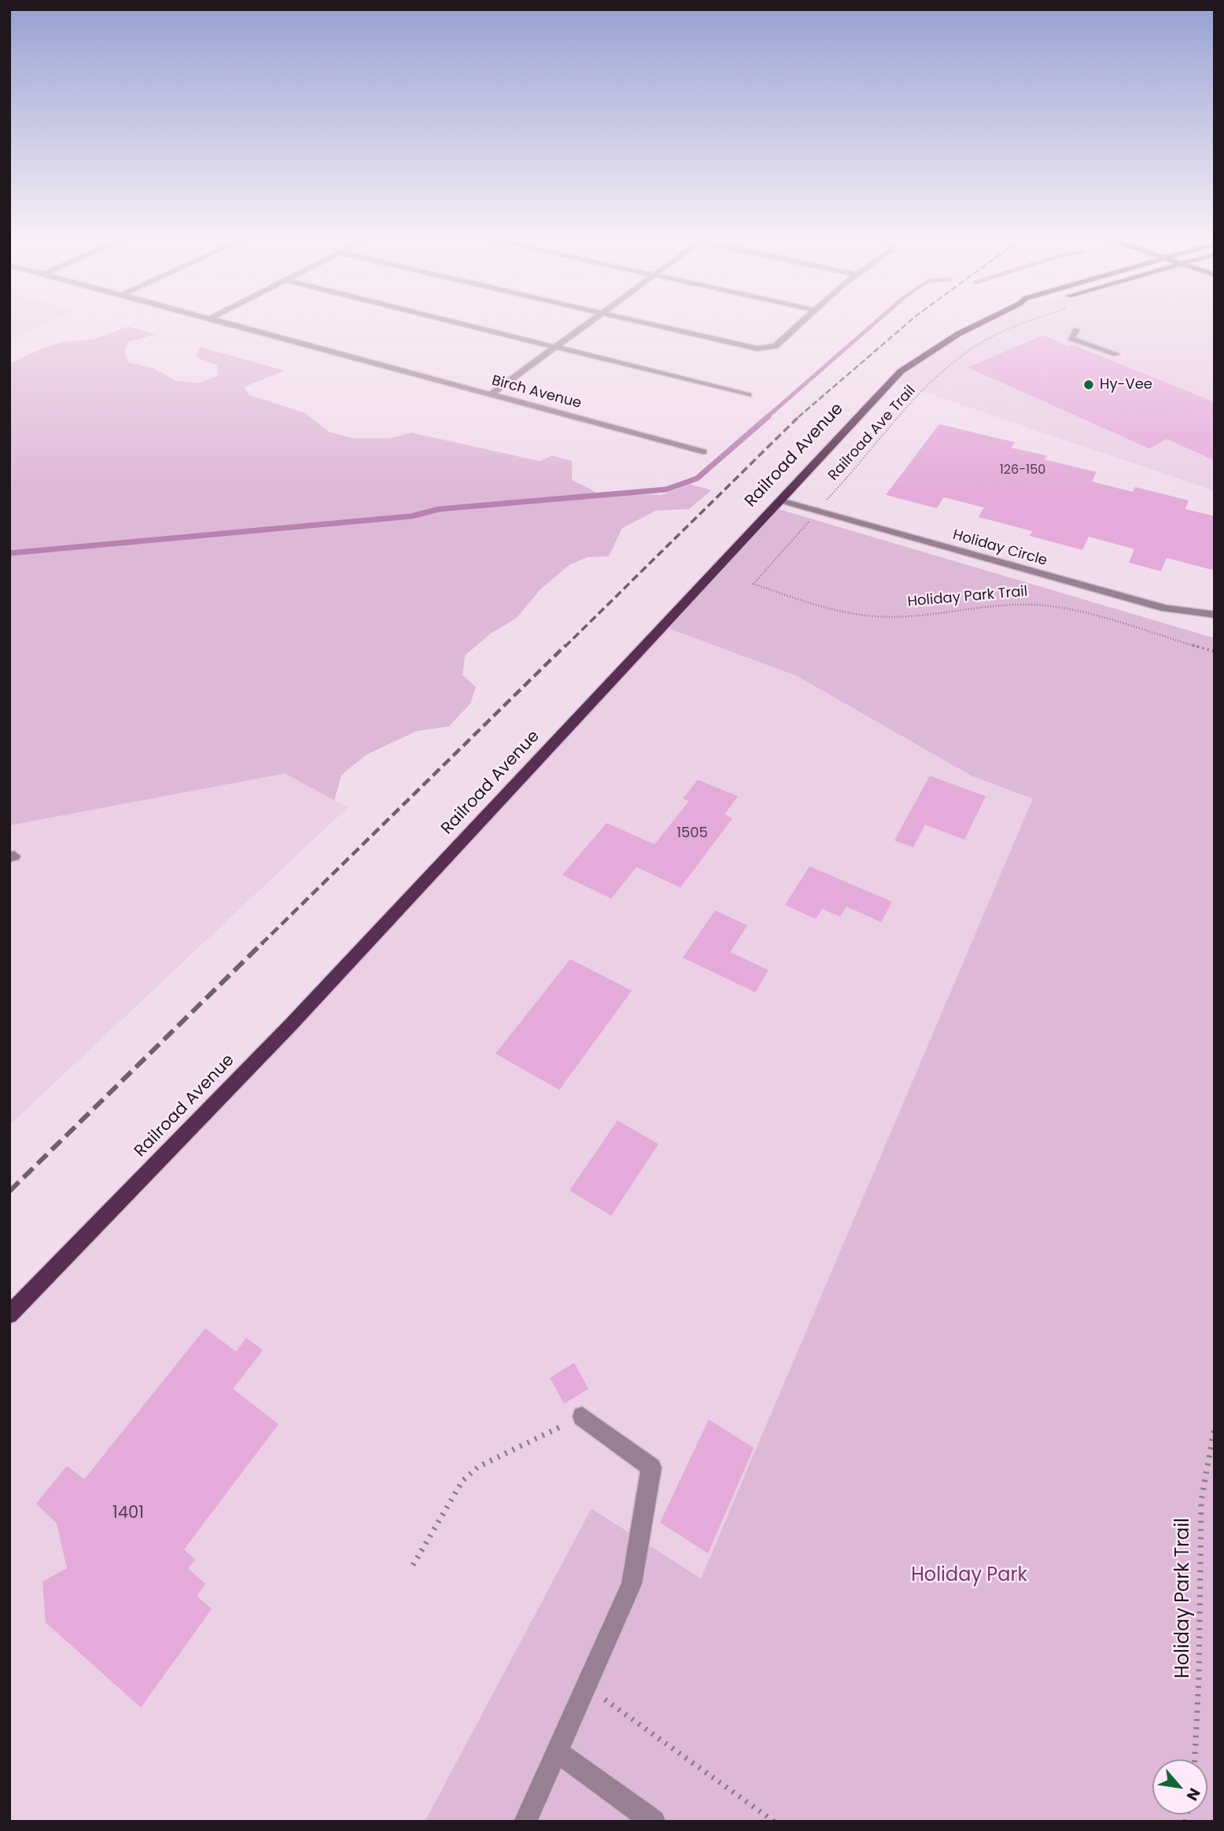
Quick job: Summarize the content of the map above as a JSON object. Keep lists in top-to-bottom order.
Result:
{
  "streets": {
    "main road": ["Railroad Avenue"],
    "street": ["Birch Avenue", "Holiday Circle"],
    "path": ["Railroad Ave Trail", "Holiday Park Trail"]
  },
  "crossings": [
    ["Railroad Avenue", "Holiday Circle"]
  ],
  "parks": ["Holiday Park"],
  "places": ["Hy-Vee"],
  "house_numbers": ["126-150", "1505", "1401"],
  "north": "bottom right"
}
